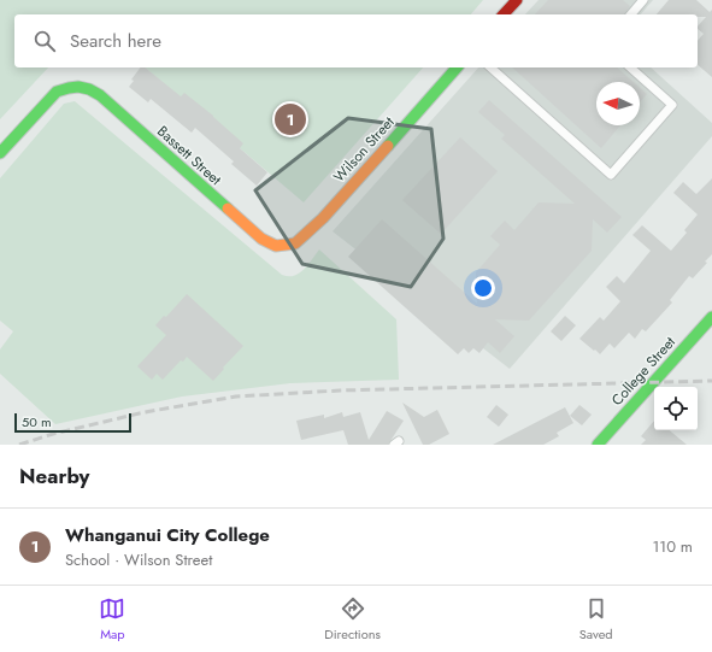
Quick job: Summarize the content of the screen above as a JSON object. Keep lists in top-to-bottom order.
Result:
{
  "streets": {
    "street": ["Wilson Street", "Bassett Street", "College Street"]
  },
  "crossings": [
    ["Wilson Street", "Bassett Street"]
  ],
  "scale_bar": "50 m",
  "north": "left",
  "page": {
    "search": "Search here",
    "pins": "1",
    "scale": "50 m",
    "heading": "Nearby",
    "list": [
      {
        "mark": "1",
        "name": "Whanganui City College",
        "note": "School · Wilson Street",
        "value": "110 m"
      }
    ],
    "nav": ["Map", "Directions", "Saved"]
  }
}
